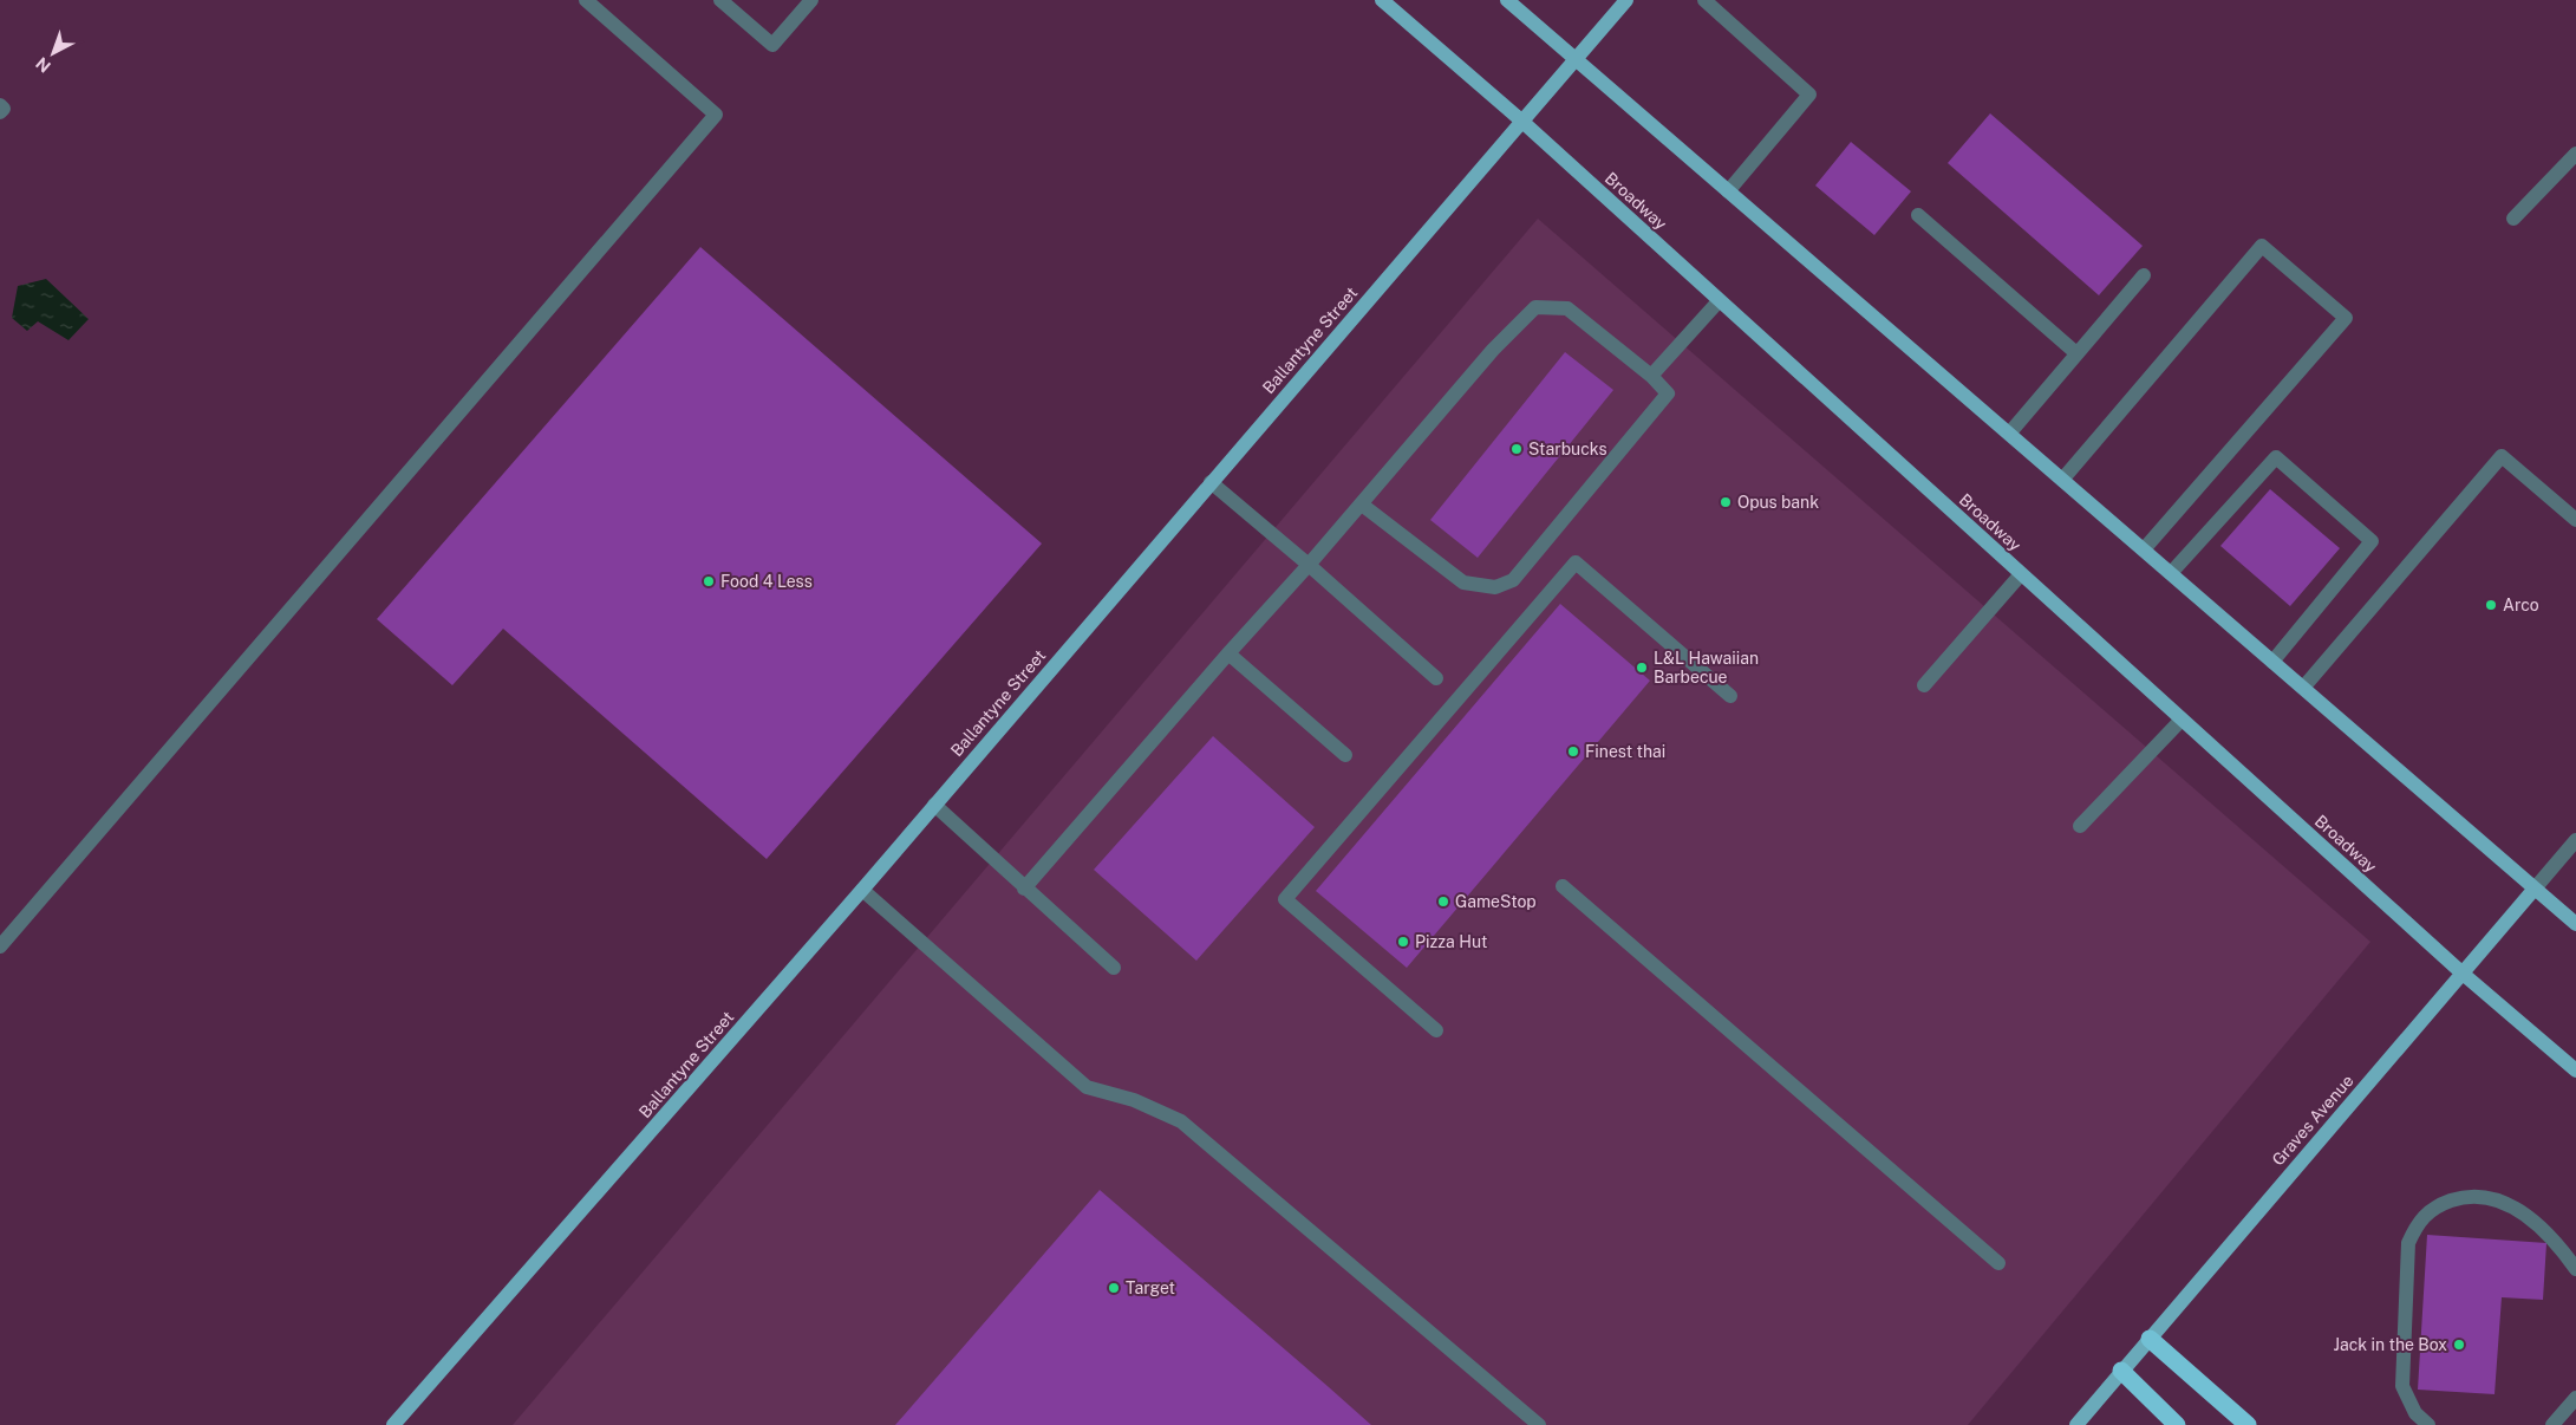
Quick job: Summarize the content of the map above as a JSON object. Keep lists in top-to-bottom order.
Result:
{
  "streets": {
    "main road": ["Broadway", "Ballantyne Street", "Graves Avenue"]
  },
  "crossings": [
    ["Broadway", "Ballantyne Street"],
    ["Broadway", "Graves Avenue"]
  ],
  "places": [
    "Starbucks",
    "Opus bank",
    "Food 4 Less",
    "Arco",
    "L&L Hawaiian Barbecue",
    "Finest thai",
    "GameStop",
    "Pizza Hut",
    "Target",
    "Jack in the Box"
  ],
  "north": "bottom left"
}
